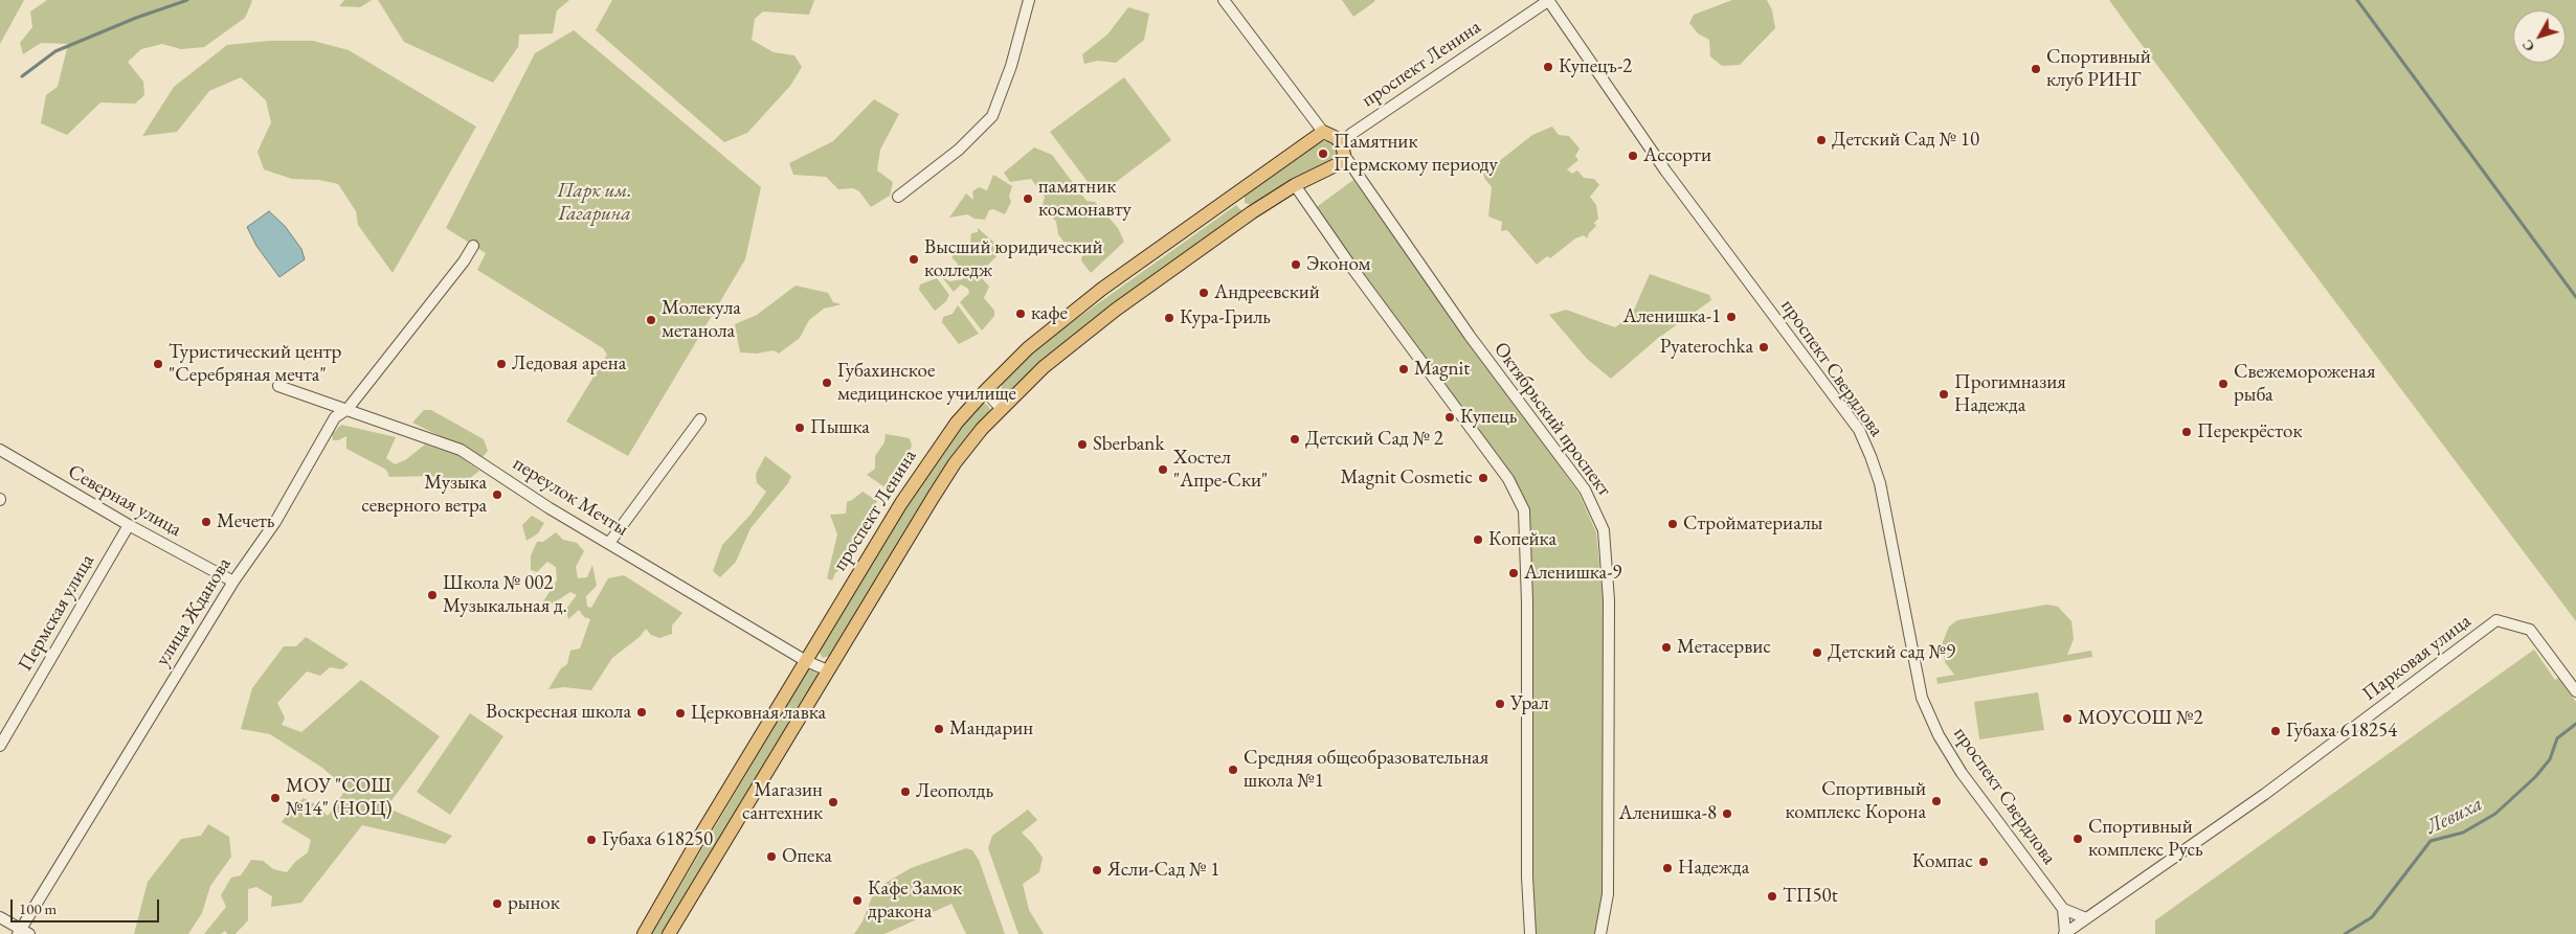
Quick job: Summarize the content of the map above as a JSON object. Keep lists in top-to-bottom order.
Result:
{
  "streets": {
    "main road": ["проспект Ленина"],
    "street": [
      "проспект Свердлова",
      "Октябрьский проспект",
      "переулок Мечты",
      "Северная улица",
      "улица Жданова",
      "Пермская улица",
      "Парковая улица"
    ]
  },
  "crossings": [
    ["проспект Ленина", "проспект Свердлова"],
    ["проспект Ленина", "Октябрьский проспект"],
    ["проспект Ленина", "переулок Мечты"],
    ["проспект Свердлова", "Парковая улица"],
    ["переулок Мечты", "улица Жданова"],
    ["Северная улица", "улица Жданова"],
    ["Северная улица", "Пермская улица"]
  ],
  "water": ["Левиха"],
  "parks": ["Парк им. Гагарина"],
  "places": [
    "Купецъ-2",
    "Спортивный клуб РИНГ",
    "Детский Сад № 10",
    "Памятник Пермскому периоду",
    "Ассорти",
    "памятник космонавту",
    "Высший юридический колледж",
    "Эконом",
    "Андреевский",
    "кафе",
    "Аленишка-1",
    "Кура-Гриль",
    "Молекула метанола",
    "Pyaterochka",
    "Туристический центр \"Серебряная мечта\"",
    "Ледовая арена",
    "Magnit",
    "Губахинское медицинское училище",
    "Свежемороженая рыба",
    "Прогимназия Надежда",
    "Купець",
    "Пышка",
    "Перекрёсток",
    "Детский Сад № 2",
    "Sberbank",
    "Хостел \"Апре-Ски\"",
    "Magnit Cosmetic",
    "Музыка северного ветра",
    "Мечеть",
    "Стройматериалы",
    "Копейка",
    "Аленишка-9",
    "Школа № 002 Музыкальная д.",
    "Метасервис",
    "Детский сад №9",
    "Урал",
    "Воскресная школа",
    "Церковная лавка",
    "МОУСОШ №2",
    "Мандарин",
    "Губаха 618254",
    "Средняя общеобразовательная школа №1",
    "Леополдь",
    "МОУ \"СОШ №14\" (НОЦ)",
    "Спортивный комплекс Корона",
    "Магазин сантехник",
    "Аленишка-8",
    "Спортивный комплекс Русь",
    "Губаха 618250",
    "Опека",
    "Компас",
    "Надежда",
    "Ясли-Сад № 1",
    "ТП50t",
    "Кафе Замок дракона",
    "рынок"
  ],
  "scale_bar": "100 m",
  "north": "bottom left"
}
